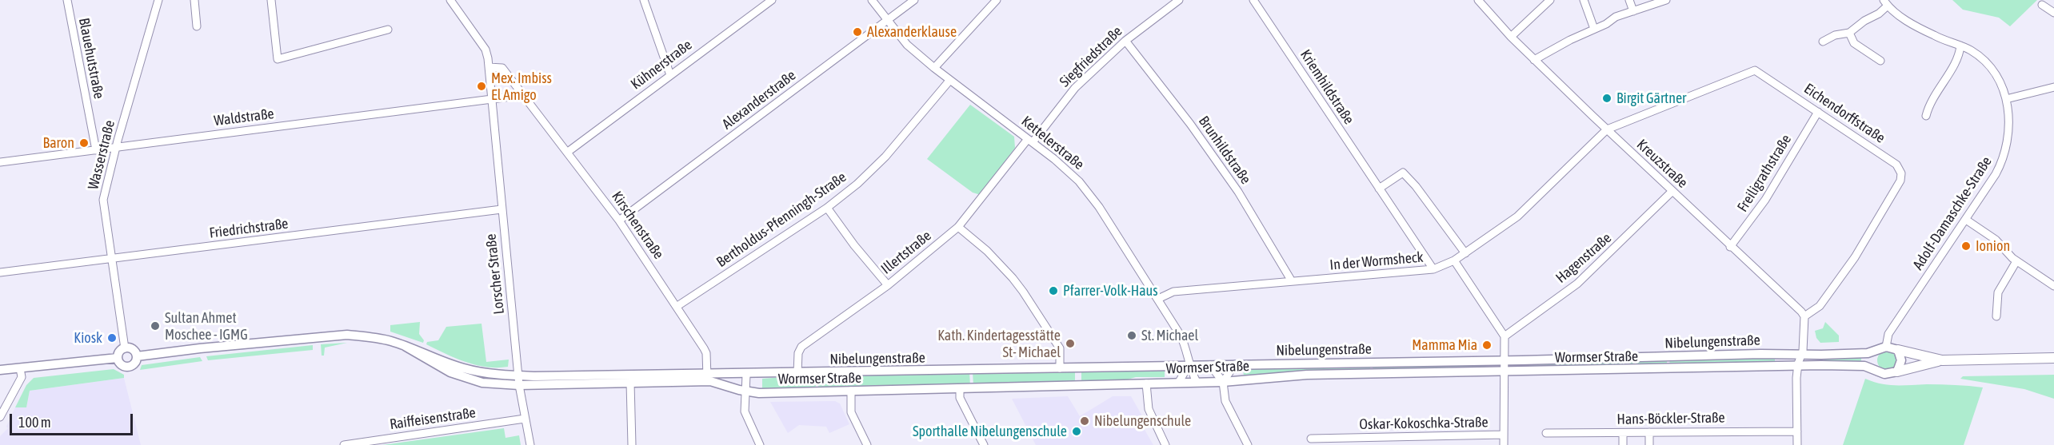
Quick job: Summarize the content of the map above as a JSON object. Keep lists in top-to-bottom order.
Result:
{
  "streets": {
    "street": [
      "Siegfriedstraße",
      "Blauehutstraße",
      "Kühnerstraße",
      "Kriemhildstraße",
      "Alexanderstraße",
      "Eichendorffstraße",
      "Waldstraße",
      "Kettelerstraße",
      "Brunhildstraße",
      "Wasserstraße",
      "Kreuzstraße",
      "Freiligrathstraße",
      "Adolf-Damaschke-Straße",
      "Bertholdus-Pfenningh-Straße",
      "Kirschenstraße",
      "Friedrichstraße",
      "Illertstraße",
      "Hagenstraße",
      "In der Wormsheck",
      "Lorscher Straße",
      "Nibelungenstraße",
      "Wormser Straße",
      "Raiffeisenstraße",
      "Hans-Böckler-Straße",
      "Oskar-Kokoschka-Straße"
    ]
  },
  "crossings": [
    ["Siegfriedstraße", "Kettelerstraße"],
    ["Siegfriedstraße", "Brunhildstraße"],
    ["Siegfriedstraße", "Illertstraße"],
    ["Blauehutstraße", "Waldstraße"],
    ["Kühnerstraße", "Kirschenstraße"],
    ["Kriemhildstraße", "In der Wormsheck"],
    ["Alexanderstraße", "Kettelerstraße"],
    ["Alexanderstraße", "Kirschenstraße"],
    ["Eichendorffstraße", "Kreuzstraße"],
    ["Eichendorffstraße", "Freiligrathstraße"],
    ["Eichendorffstraße", "In der Wormsheck"],
    ["Waldstraße", "Wasserstraße"],
    ["Waldstraße", "Lorscher Straße"],
    ["Kettelerstraße", "Bertholdus-Pfenningh-Straße"],
    ["Kettelerstraße", "Illertstraße"],
    ["Kettelerstraße", "In der Wormsheck"],
    ["Kettelerstraße", "Nibelungenstraße"],
    ["Kettelerstraße", "Wormser Straße"],
    ["Brunhildstraße", "In der Wormsheck"],
    ["Wasserstraße", "Friedrichstraße"],
    ["Kreuzstraße", "Freiligrathstraße"],
    ["Kreuzstraße", "Hagenstraße"],
    ["Kreuzstraße", "In der Wormsheck"],
    ["Adolf-Damaschke-Straße", "Nibelungenstraße"],
    ["Adolf-Damaschke-Straße", "Wormser Straße"],
    ["Bertholdus-Pfenningh-Straße", "Kirschenstraße"],
    ["Kirschenstraße", "Nibelungenstraße"],
    ["Kirschenstraße", "Wormser Straße"],
    ["Friedrichstraße", "Lorscher Straße"],
    ["Illertstraße", "Nibelungenstraße"],
    ["Lorscher Straße", "Nibelungenstraße"],
    ["Lorscher Straße", "Wormser Straße"],
    ["Lorscher Straße", "Raiffeisenstraße"],
    ["Nibelungenstraße", "Wormser Straße"]
  ],
  "places": [
    "Alexanderklause",
    "Mex. Imbiss El Amigo",
    "Birgit Gärtner",
    "Baron",
    "Ionion",
    "Pfarrer-Volk-Haus",
    "Sultan Ahmet Moschee - IGMG",
    "St. Michael",
    "Kiosk",
    "Kath. Kindertagesstätte St- Michael",
    "Mamma Mia",
    "Nibelungenschule",
    "Sporthalle Nibelungenschule"
  ],
  "scale_bar": "100 m"
}
